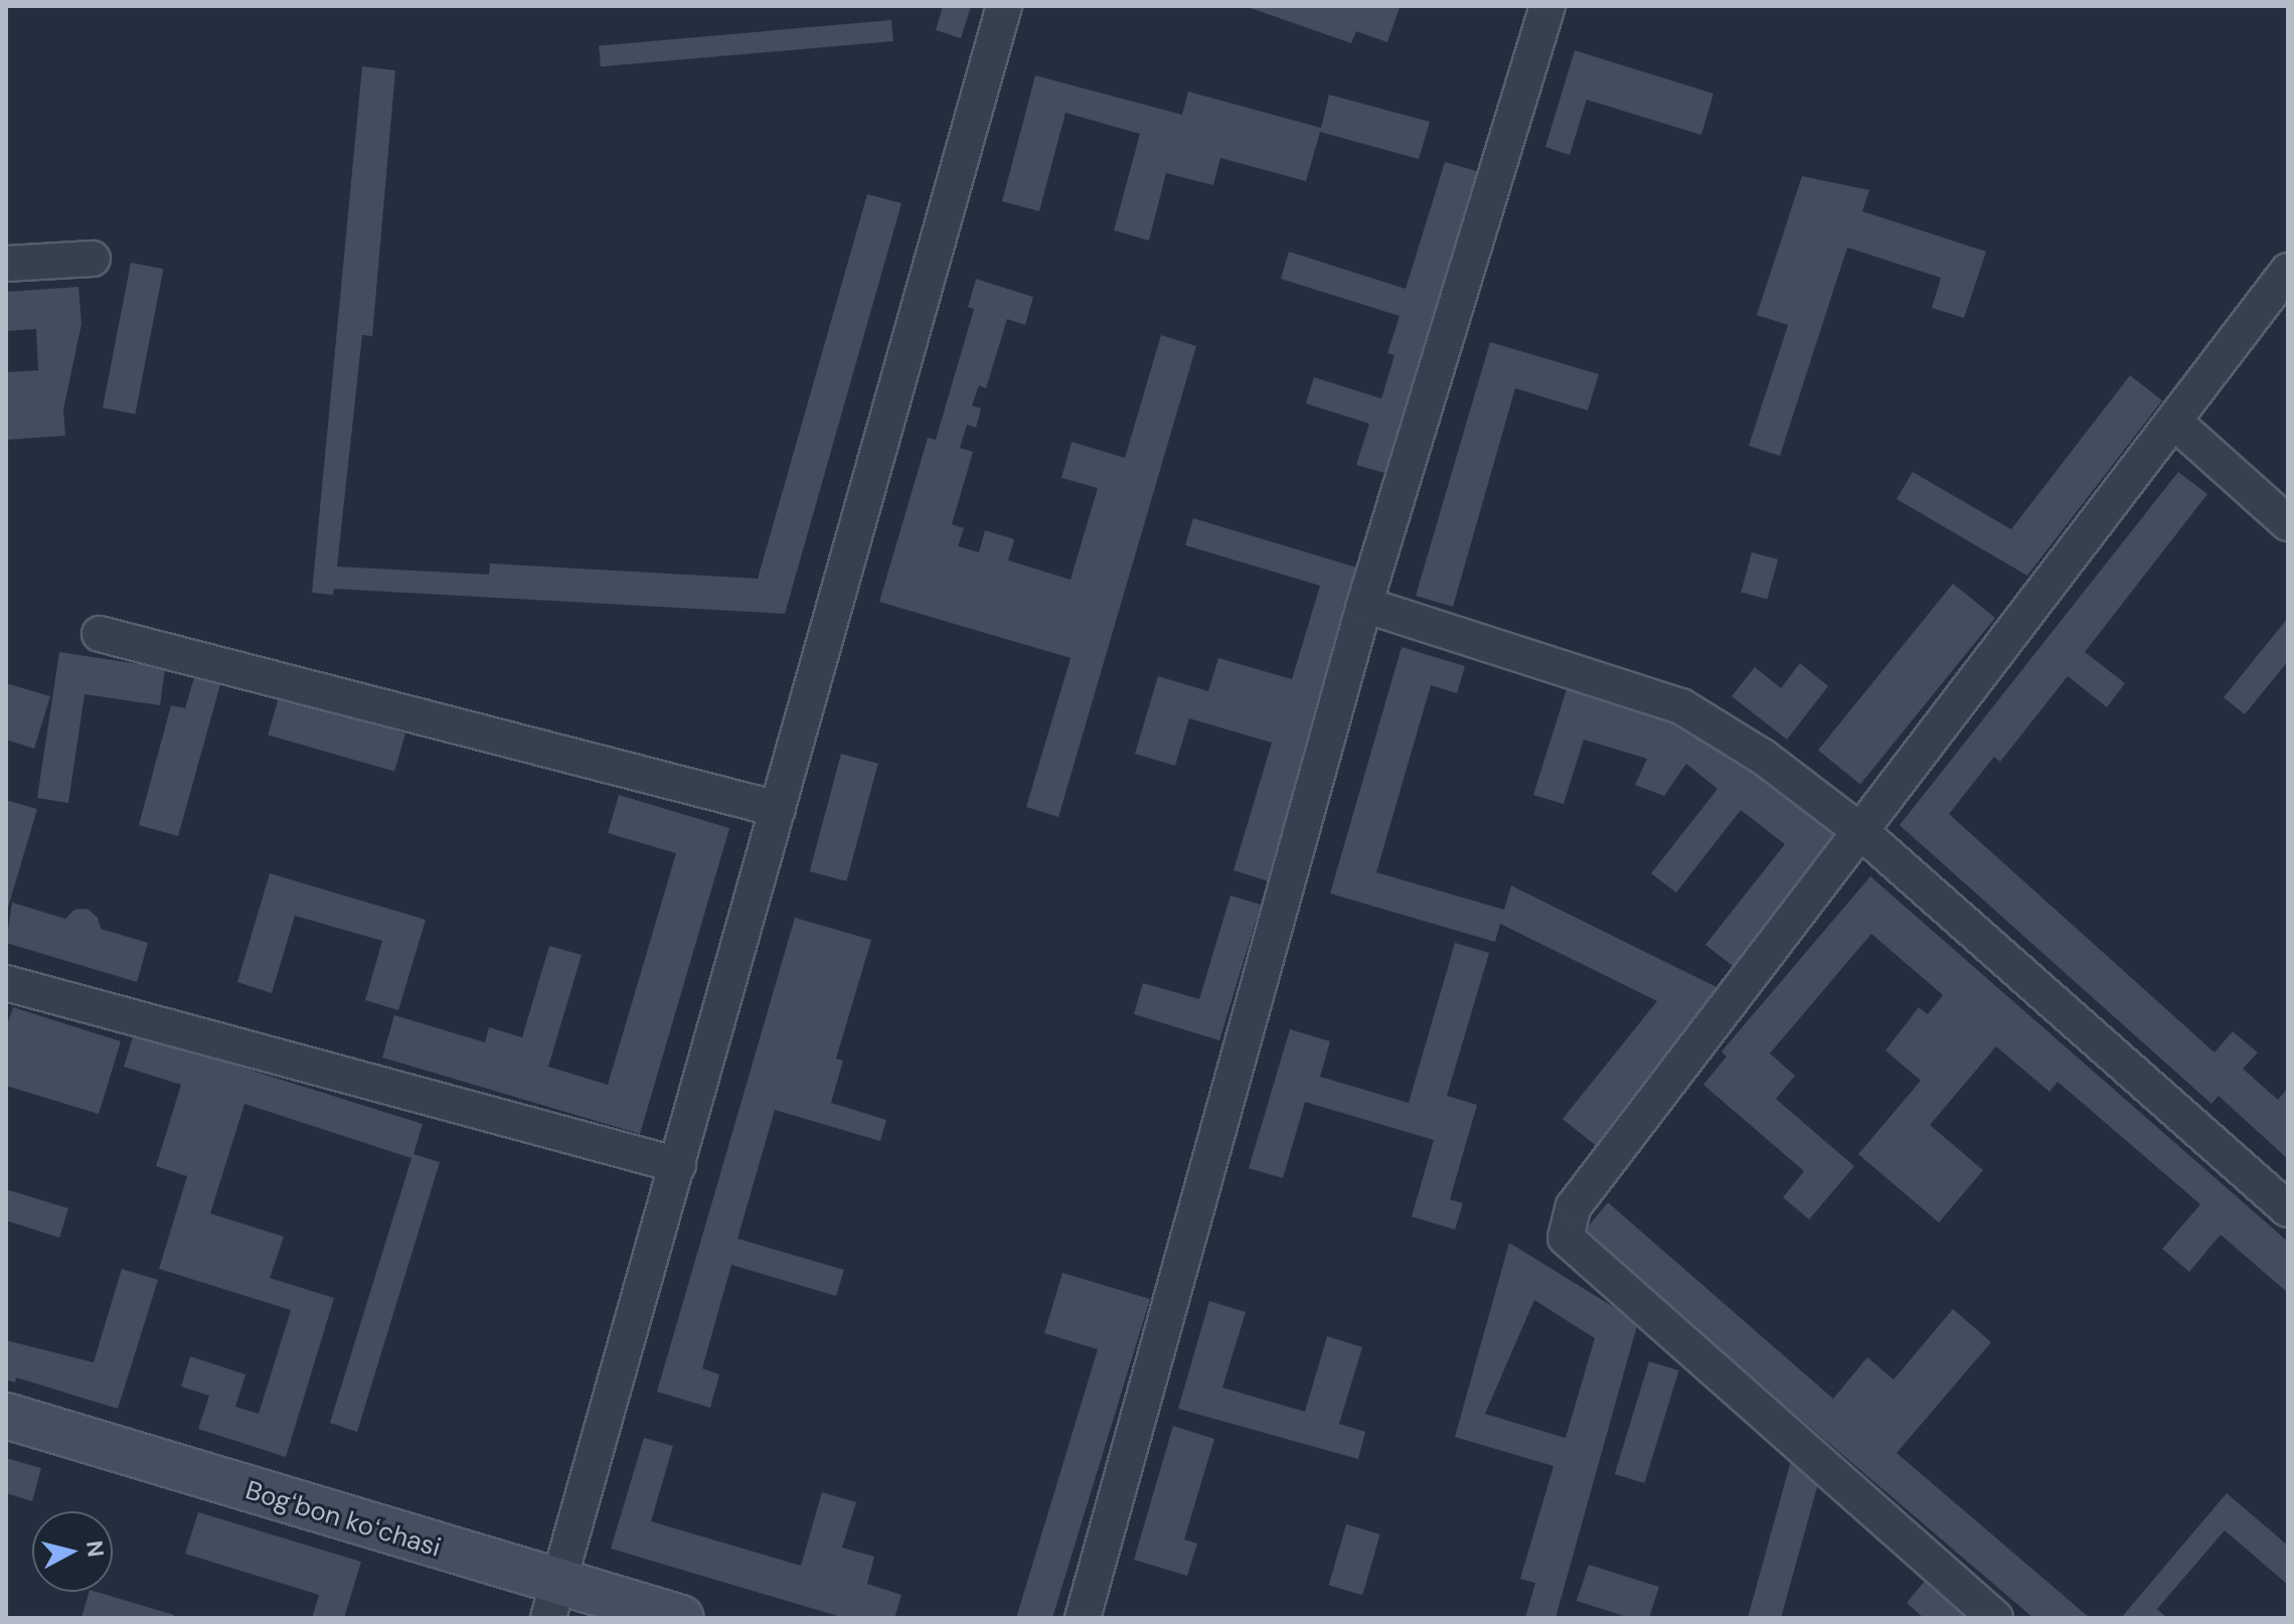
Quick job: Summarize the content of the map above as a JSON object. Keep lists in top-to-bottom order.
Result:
{
  "streets": {
    "street": ["Bogʻbon koʻchasi"]
  },
  "north": "right"
}
